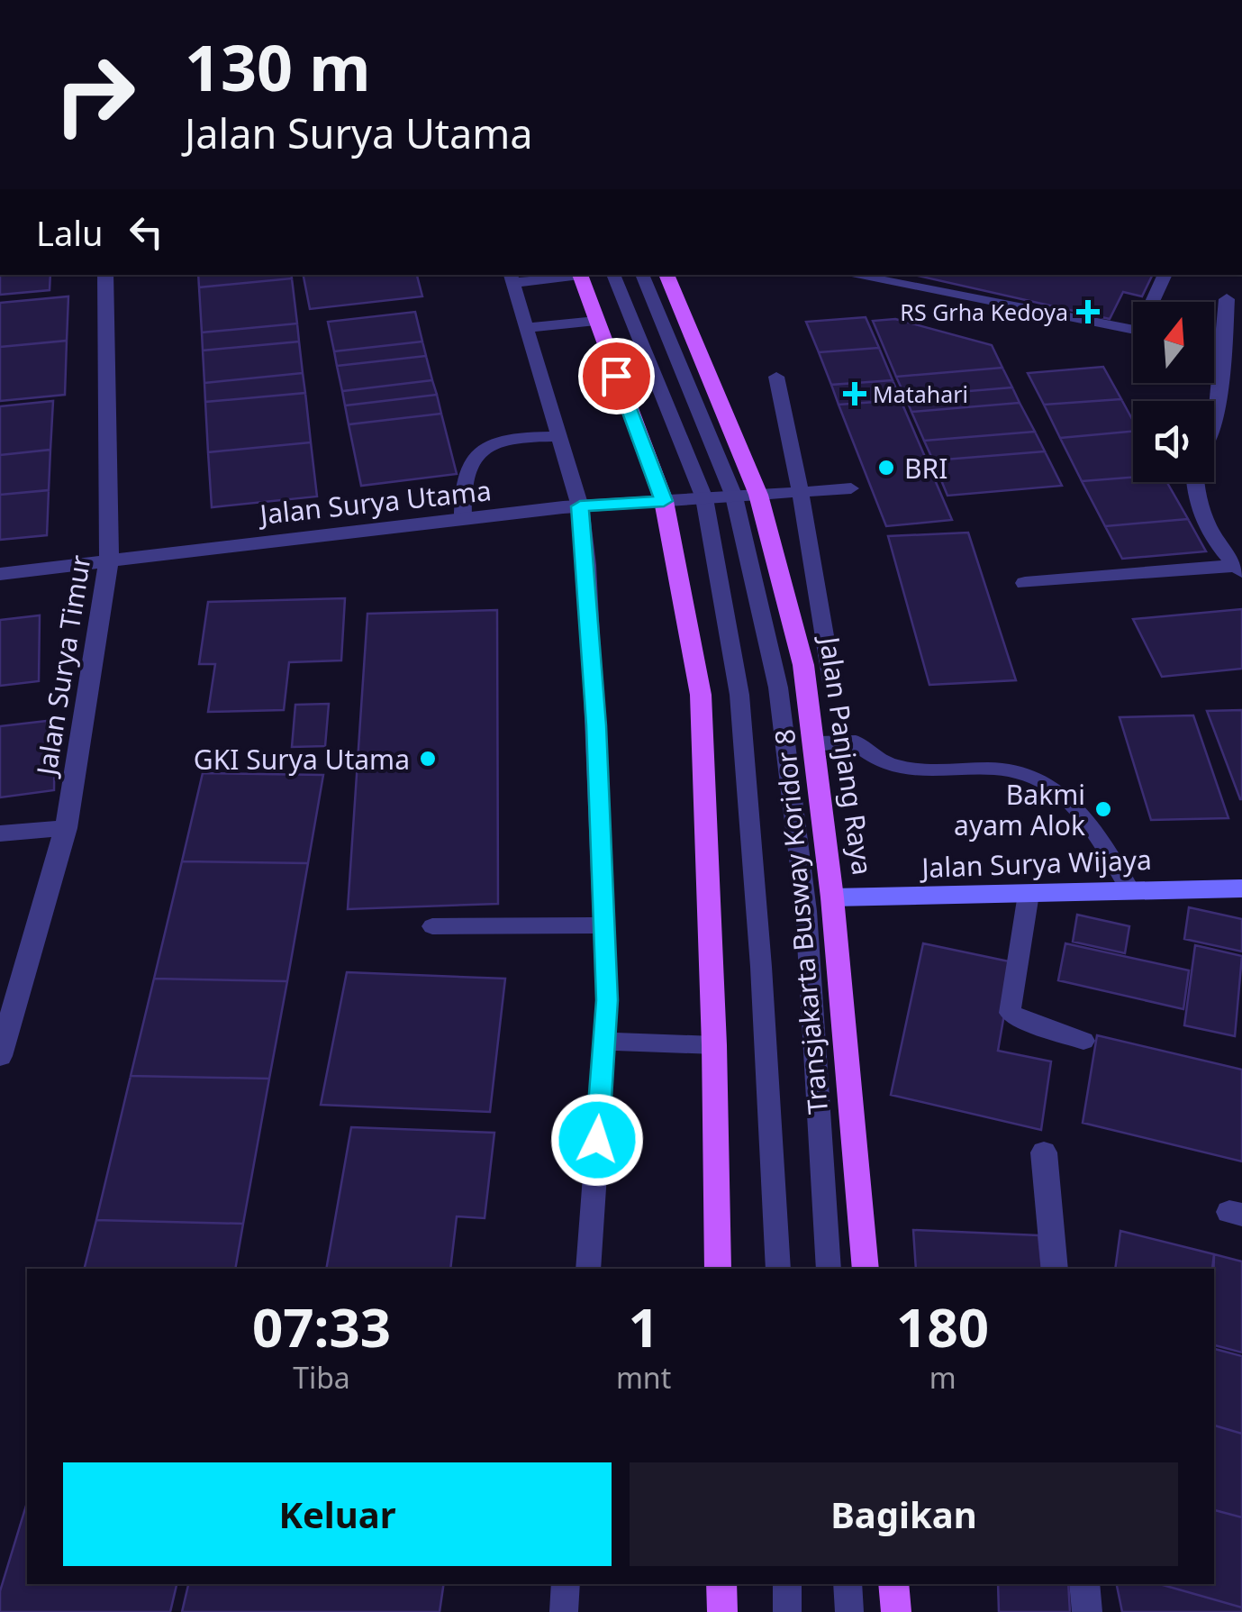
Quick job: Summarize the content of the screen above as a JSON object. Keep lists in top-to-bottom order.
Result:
{
  "streets": {
    "main road": ["Jalan Panjang Raya"],
    "street": ["Jalan Surya Utama", "Jalan Surya Timur", "Jalan Surya Wijaya"],
    "lane": ["Transjakarta Busway Koridor 8"]
  },
  "crossings": [
    ["Jalan Surya Utama", "Jalan Surya Timur"],
    ["Jalan Surya Utama", "Jalan Panjang Raya"],
    ["Jalan Surya Utama", "Transjakarta Busway Koridor 8"],
    ["Jalan Panjang Raya", "Jalan Surya Wijaya"],
    ["Jalan Panjang Raya", "Transjakarta Busway Koridor 8"]
  ],
  "places": {
    "health": ["RS Grha Kedoya", "Matahari"],
    "other": ["BRI", "GKI Surya Utama", "Bakmi ayam Alok"]
  },
  "north": "top",
  "page": {
    "turn": ["130 m", "Jalan Surya Utama"],
    "then": "Lalu",
    "eta": [
      "07:33",
      "Tiba",
      "1",
      "mnt",
      "180",
      "m"
    ],
    "buttons": ["Keluar", "Bagikan"]
  }
}
